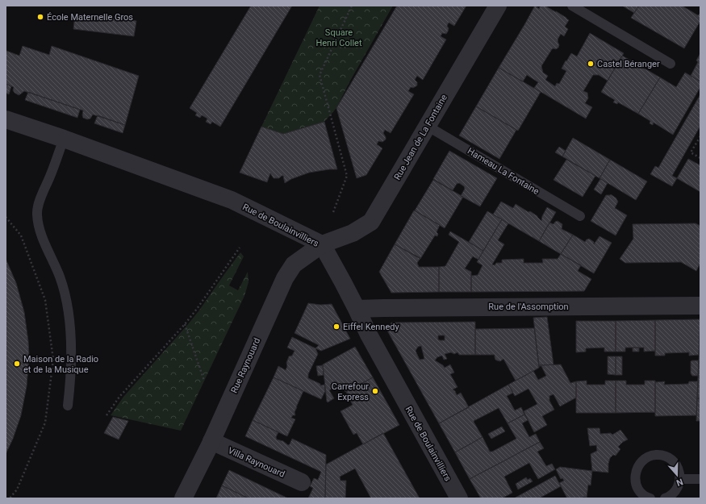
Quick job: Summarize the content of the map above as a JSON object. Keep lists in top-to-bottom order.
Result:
{
  "streets": {
    "street": [
      "Rue Jean de La Fontaine",
      "Rue de Boulainvilliers",
      "Rue de l'Assomption",
      "Rue Raynouard",
      "Villa Raynouard"
    ],
    "lane": ["Hameau La Fontaine"]
  },
  "crossings": [
    ["Rue Jean de La Fontaine", "Hameau La Fontaine"],
    ["Rue Jean de La Fontaine", "Rue de Boulainvilliers"],
    ["Rue Jean de La Fontaine", "Rue Raynouard"],
    ["Rue de Boulainvilliers", "Rue de l'Assomption"],
    ["Rue de Boulainvilliers", "Rue Raynouard"],
    ["Rue Raynouard", "Villa Raynouard"]
  ],
  "parks": ["Square Henri Collet"],
  "places": [
    "École Maternelle Gros",
    "Castel Béranger",
    "Eiffel Kennedy",
    "Maison de la Radio et de la Musique",
    "Carrefour Express"
  ],
  "north": "bottom"
}
